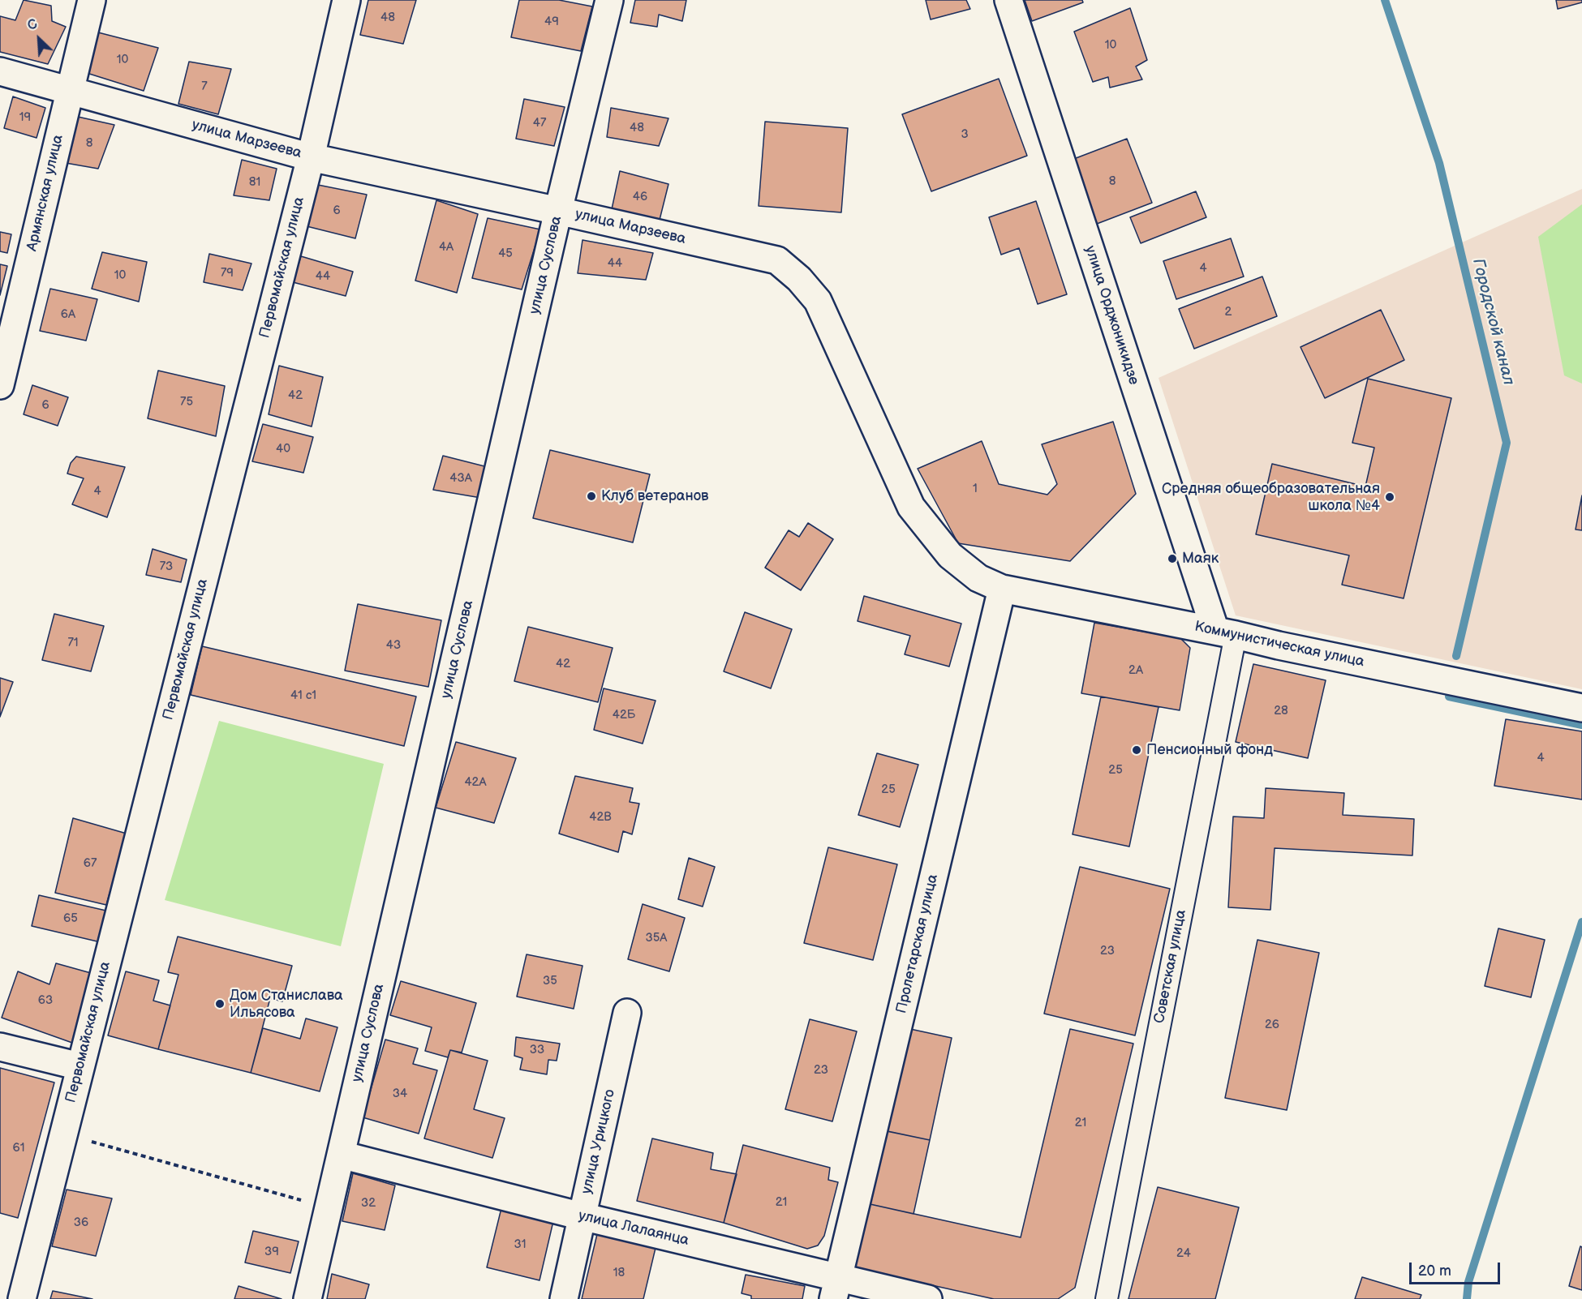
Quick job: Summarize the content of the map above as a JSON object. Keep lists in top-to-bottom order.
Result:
{
  "streets": {
    "street": [
      "улица Марзеева",
      "Армянская улица",
      "улица Суслова",
      "Первомайская улица",
      "улица Орджоникидзе",
      "Коммунистическая улица",
      "Пролетарская улица",
      "Советская улица",
      "улица Урицкого",
      "улица Лалаянца"
    ]
  },
  "crossings": [
    ["улица Марзеева", "Армянская улица"],
    ["улица Марзеева", "улица Суслова"],
    ["улица Марзеева", "Первомайская улица"],
    ["улица Марзеева", "Коммунистическая улица"],
    ["улица Марзеева", "Пролетарская улица"],
    ["улица Суслова", "улица Лалаянца"],
    ["улица Орджоникидзе", "Коммунистическая улица"],
    ["улица Орджоникидзе", "Советская улица"],
    ["Коммунистическая улица", "Пролетарская улица"],
    ["Коммунистическая улица", "Советская улица"],
    ["Пролетарская улица", "улица Лалаянца"],
    ["улица Урицкого", "улица Лалаянца"]
  ],
  "water": ["Городской канал"],
  "places": [
    "Клуб ветеранов",
    "Средняя общеобразовательная школа №4",
    "Маяк",
    "Пенсионный фонд",
    "Дом Станислава Ильясова"
  ],
  "house_numbers": [
    "48",
    "49",
    "10",
    "10",
    "7",
    "19",
    "47",
    "48",
    "3",
    "8",
    "8",
    "81",
    "46",
    "6",
    "4А",
    "45",
    "44",
    "4",
    "79",
    "10",
    "44",
    "2",
    "6А",
    "42",
    "75",
    "6",
    "40",
    "43А",
    "1",
    "4",
    "73",
    "71",
    "43",
    "42",
    "2А",
    "41 с1",
    "28",
    "42Б",
    "4",
    "25",
    "42А",
    "25",
    "42В",
    "67",
    "65",
    "35А",
    "23",
    "35",
    "63",
    "26",
    "33",
    "23",
    "34",
    "21",
    "61",
    "21",
    "32",
    "36",
    "31",
    "39",
    "24",
    "18"
  ],
  "scale_bar": "20 m",
  "north": "top left"
}
